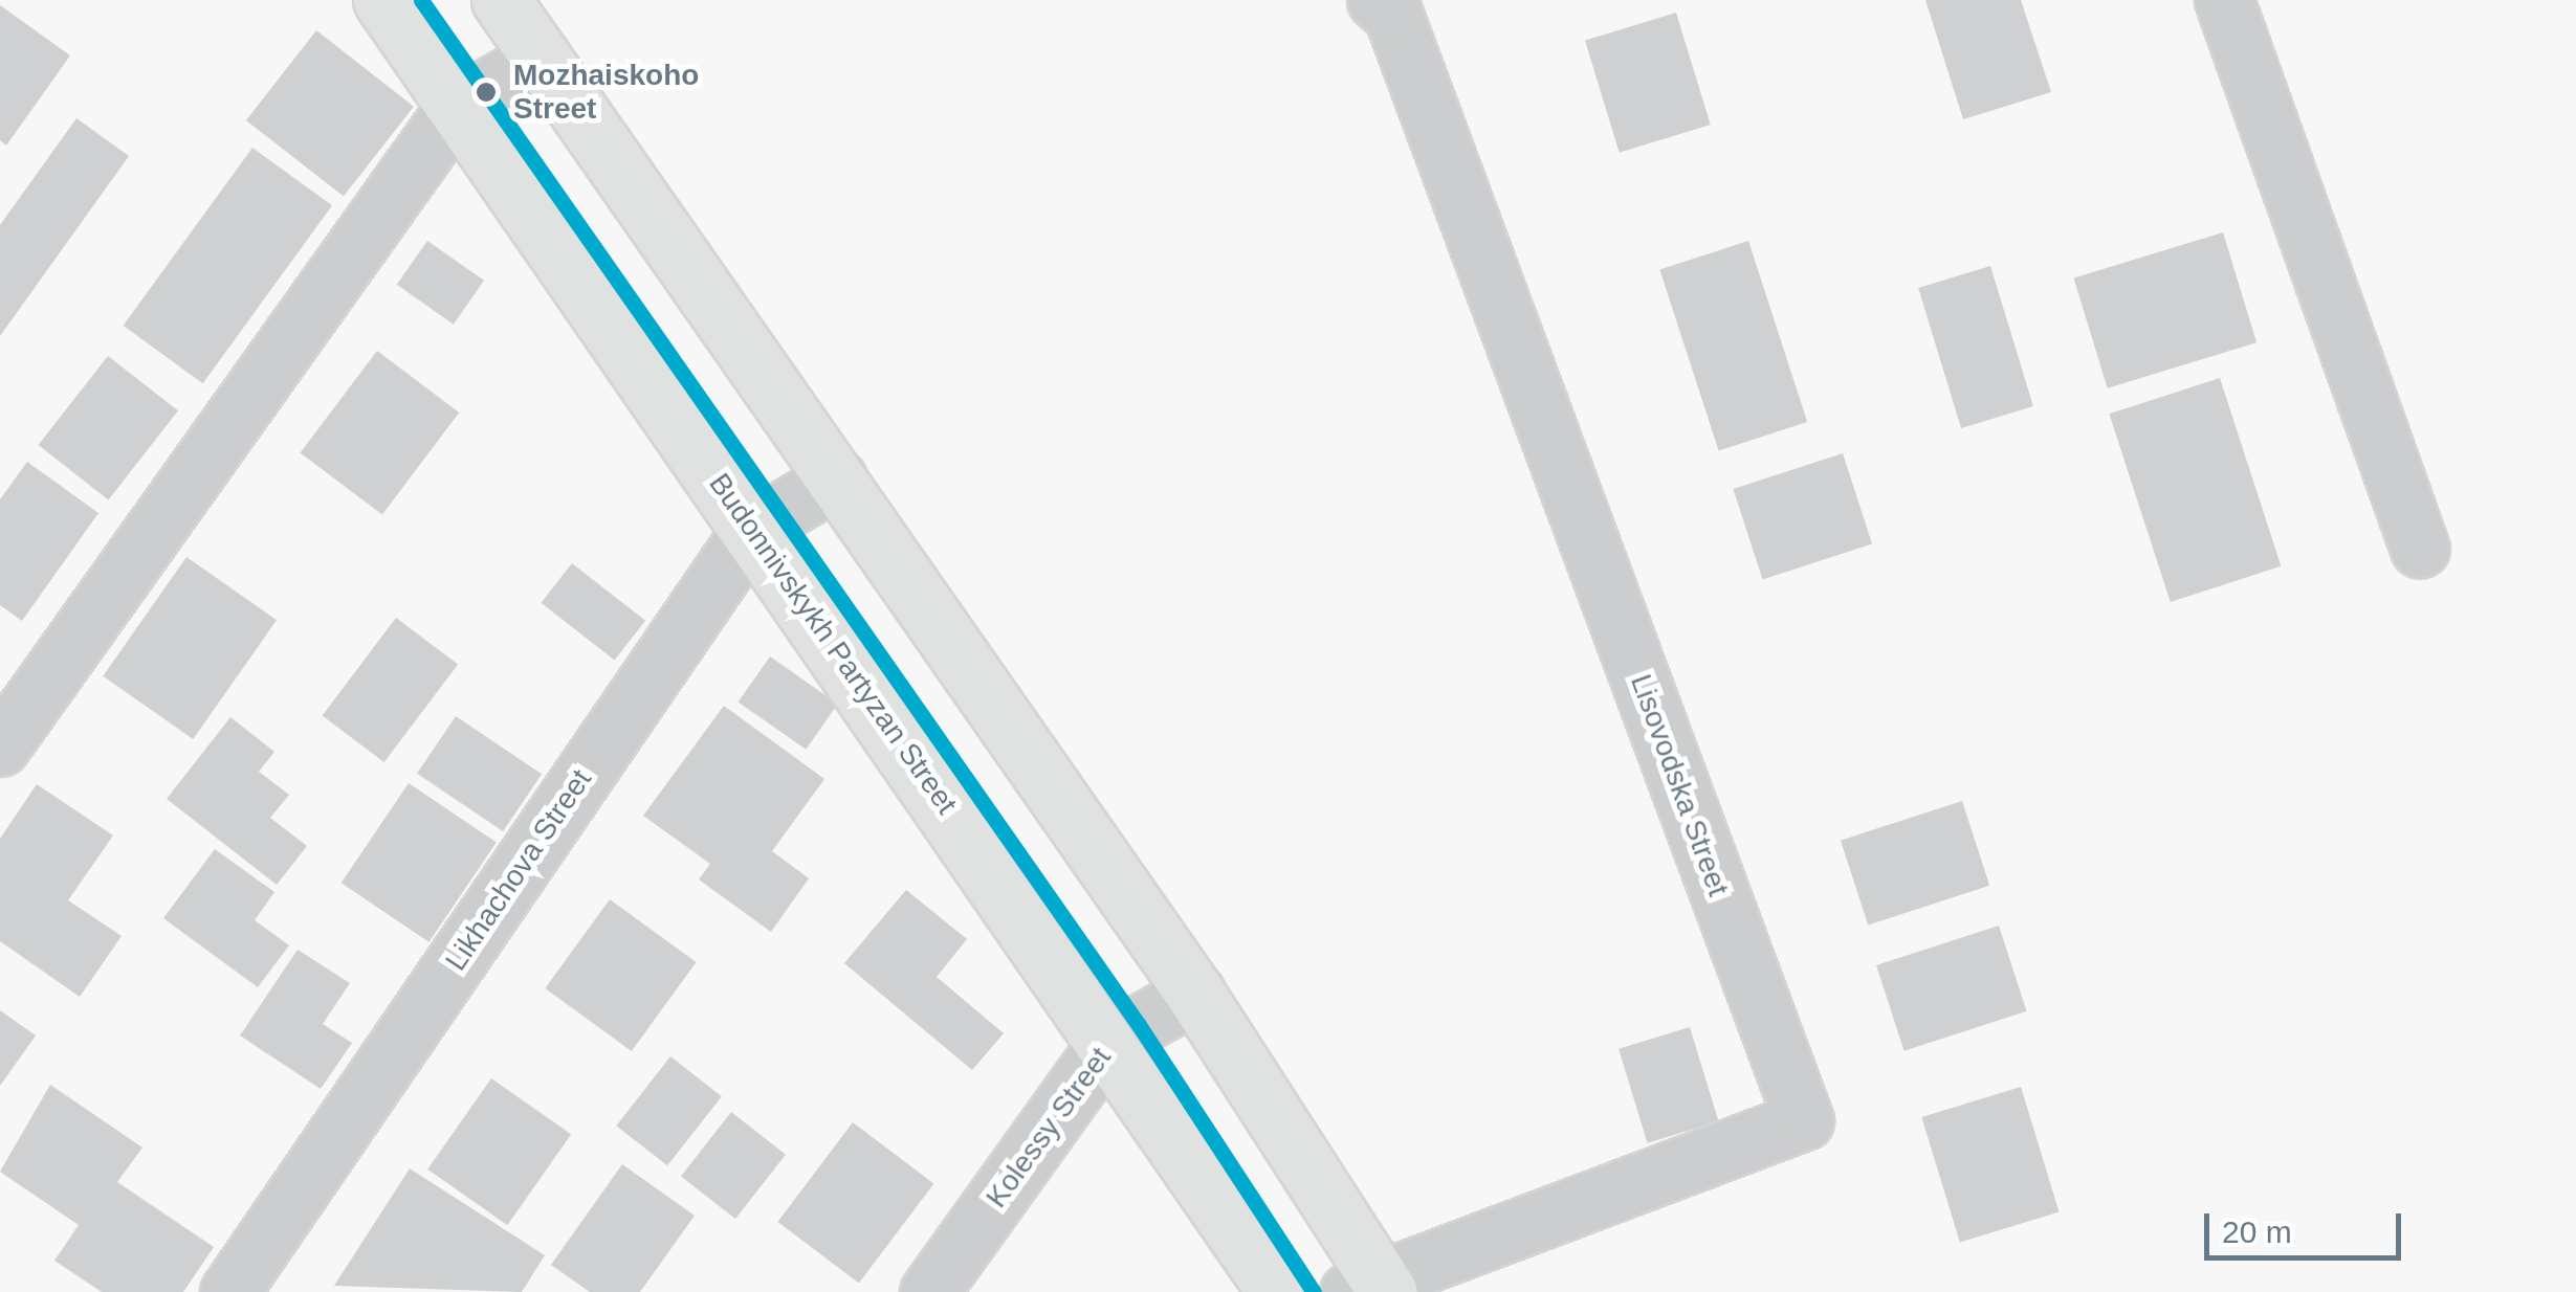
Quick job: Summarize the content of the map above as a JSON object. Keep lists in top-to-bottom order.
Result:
{
  "streets": {
    "main road": ["Budonnivskykh Partyzan Street"],
    "street": ["Lisovodska Street", "Likhachova Street", "Kolessy Street"]
  },
  "crossings": [
    ["Budonnivskykh Partyzan Street", "Likhachova Street"],
    ["Budonnivskykh Partyzan Street", "Kolessy Street"]
  ],
  "places": ["Mozhaiskoho Street"],
  "scale_bar": "20 m"
}
